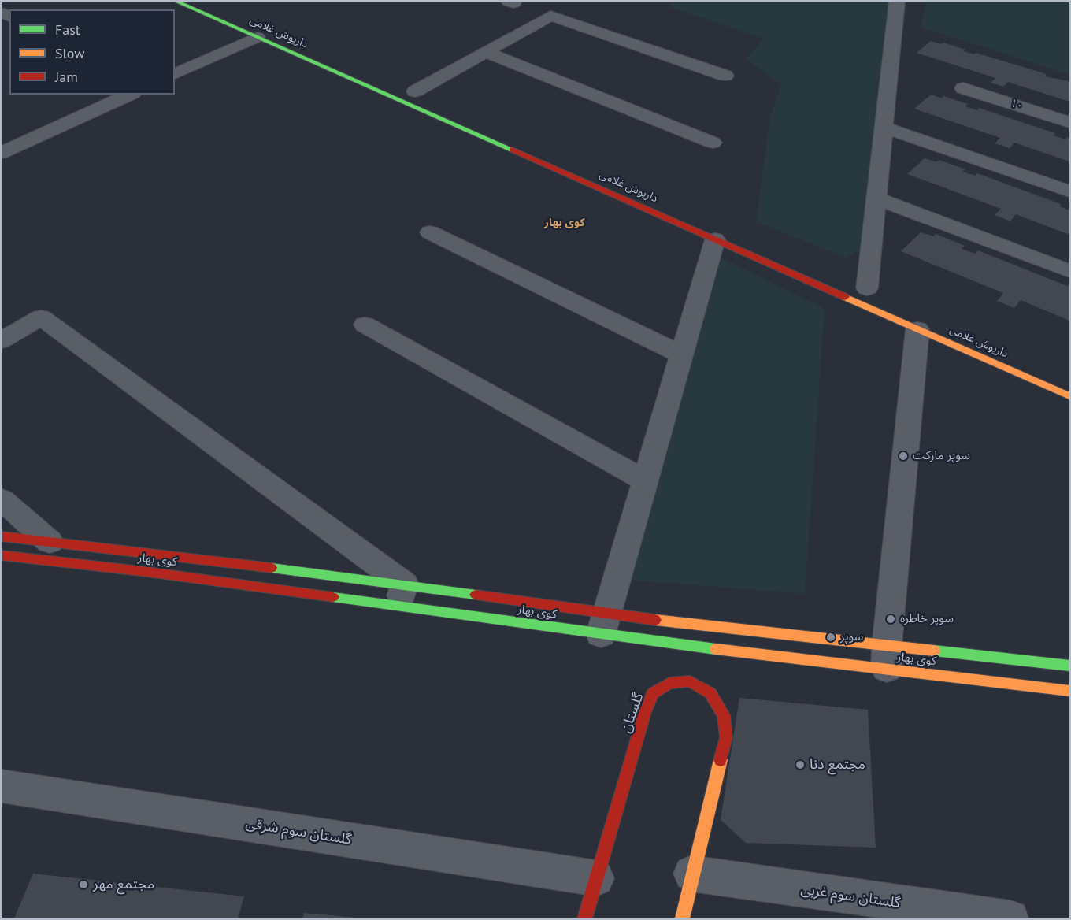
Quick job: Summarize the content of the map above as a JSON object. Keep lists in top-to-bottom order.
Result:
{
  "streets": {
    "street": [
      "داریوش غلامی",
      "۱۰",
      "کوی بهار",
      "گلستان",
      "گلستان سوم شرقی",
      "گلستان سوم غربی"
    ]
  },
  "crossings": [
    ["گلستان", "گلستان سوم شرقی"],
    ["گلستان", "گلستان سوم غربی"]
  ],
  "districts": ["کوی بهار"],
  "places": [
    "سوپر مارکت",
    "سوپر خاطره",
    "سوپر",
    "مجتمع دنا",
    "مجتمع مهر"
  ],
  "legend": ["Fast", "Slow", "Jam"]
}
